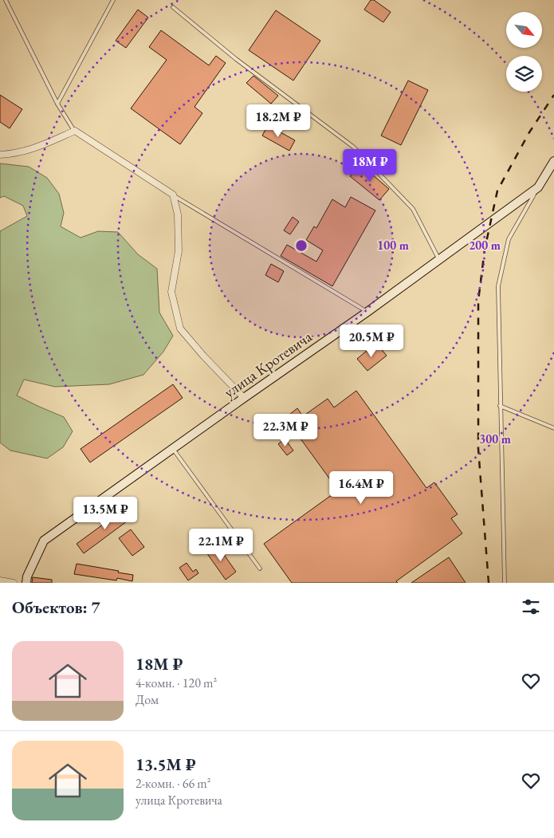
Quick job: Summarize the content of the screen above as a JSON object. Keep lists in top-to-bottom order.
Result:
{
  "streets": {
    "street": ["улица Кротевича"]
  },
  "north": "bottom right",
  "page": {
    "price": [
      "18.2M ₽",
      "18M ₽",
      "20.5M ₽",
      "22.3M ₽",
      "16.4M ₽",
      "13.5M ₽",
      "22.1M ₽"
    ],
    "heading": "Объектов: 7",
    "list": [
      {
        "name": "18M ₽",
        "note": "4-комн. · 120 m² · Дом"
      },
      {
        "name": "13.5M ₽",
        "note": "2-комн. · 66 m² · улица Кротевича"
      }
    ]
  },
  "rings": ["100 m", "200 m", "300 m"]
}
